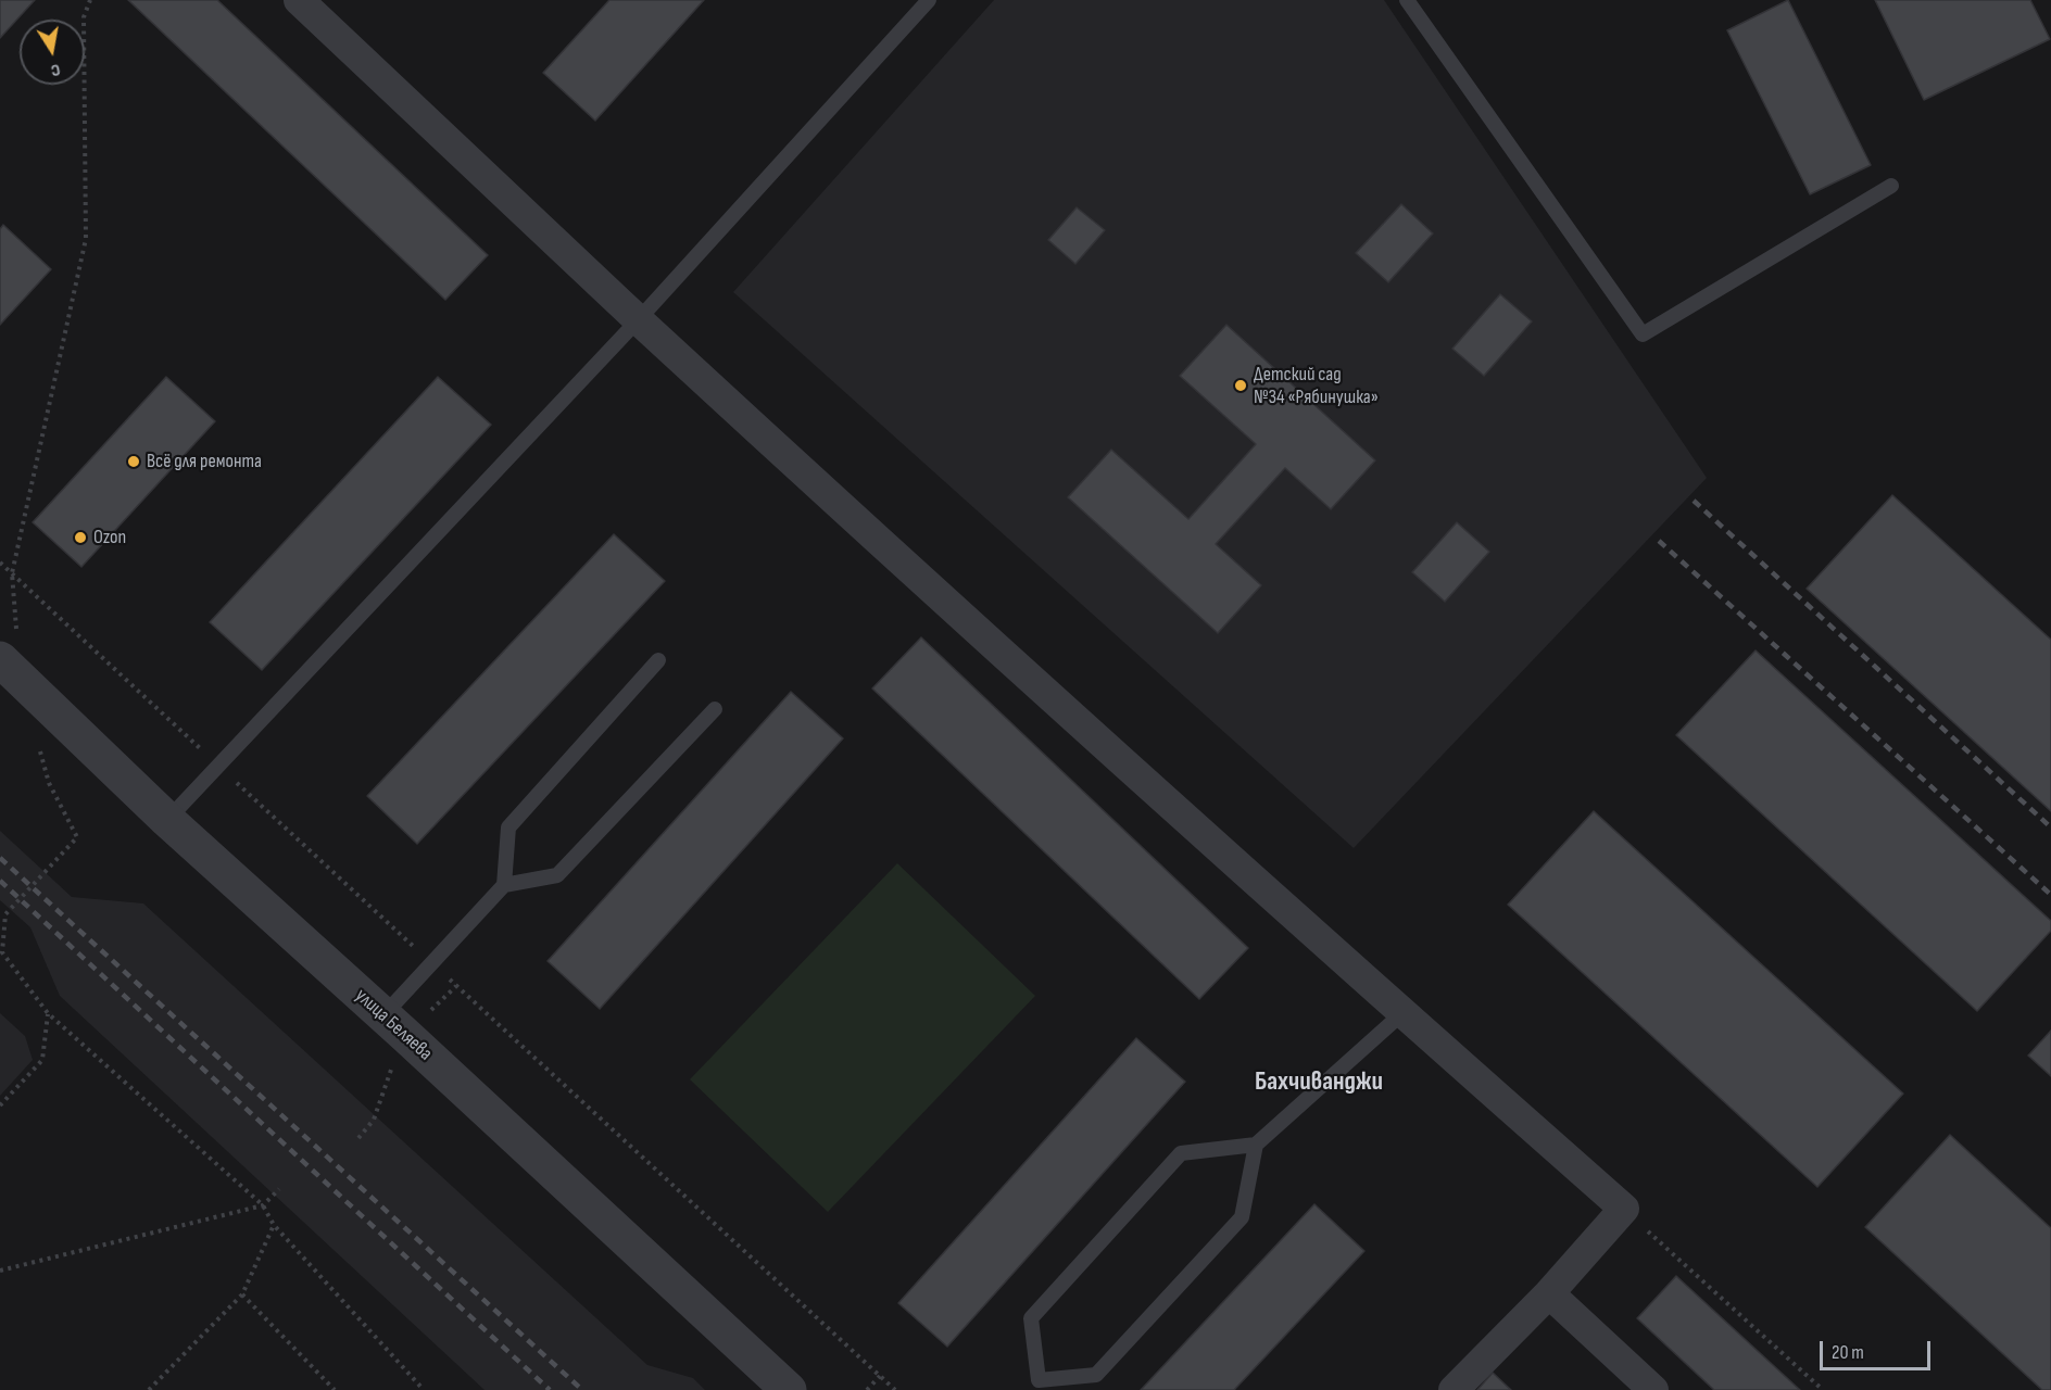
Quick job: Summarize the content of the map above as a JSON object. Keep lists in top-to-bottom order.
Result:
{
  "streets": {
    "street": ["улица Беляева"]
  },
  "districts": ["Бахчиванджи"],
  "places": ["Детский сад №34 «Рябинушка»", "Всё для ремонта", "Ozon"],
  "scale_bar": "20 m",
  "north": "bottom"
}
